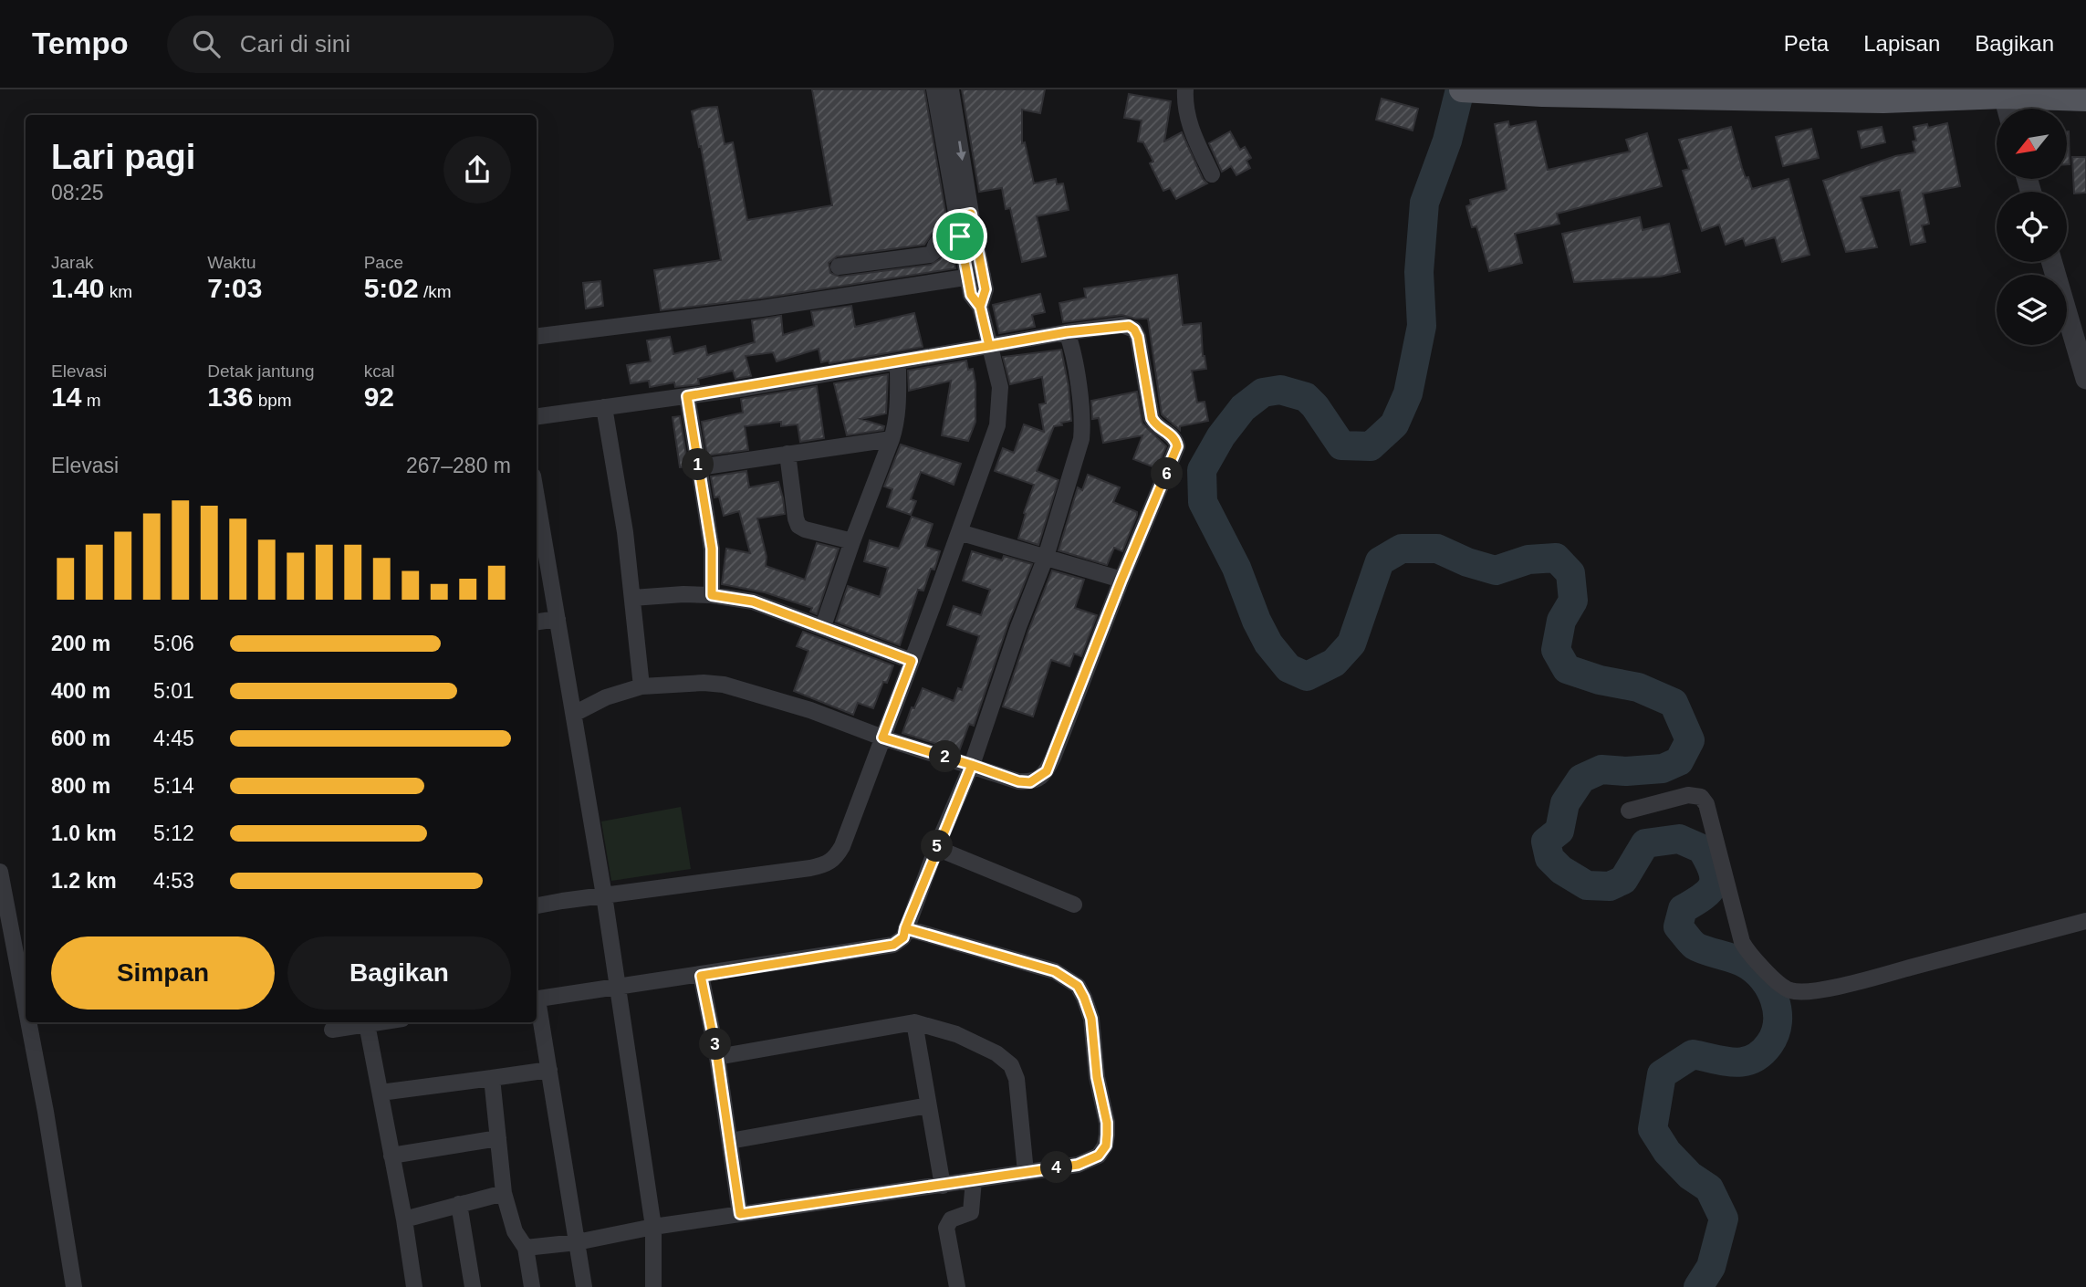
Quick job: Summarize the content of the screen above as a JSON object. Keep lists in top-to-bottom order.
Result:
{
  "north": "bottom left",
  "page": {
    "header": "Tempo",
    "search": "Cari di sini",
    "nav": ["Peta", "Lapisan", "Bagikan"],
    "heading": ["Lari pagi", "08:25"],
    "stats": [
      ["Jarak", "1.40 km"],
      ["Waktu", "7:03"],
      ["Pace", "5:02 /km"],
      ["Elevasi", "14 m"],
      ["Detak jantung", "136 bpm"],
      ["kcal", "92"]
    ],
    "chart": ["Elevasi", "267–280 m"],
    "pins": [
      "1",
      "6",
      "2",
      "5",
      "3",
      "4"
    ],
    "list": [
      {
        "name": "200 m",
        "note": "5:06"
      },
      {
        "name": "400 m",
        "note": "5:01"
      },
      {
        "name": "600 m",
        "note": "4:45"
      },
      {
        "name": "800 m",
        "note": "5:14"
      },
      {
        "name": "1.0 km",
        "note": "5:12"
      },
      {
        "name": "1.2 km",
        "note": "4:53"
      }
    ],
    "buttons": ["Simpan", "Bagikan"]
  }
}
